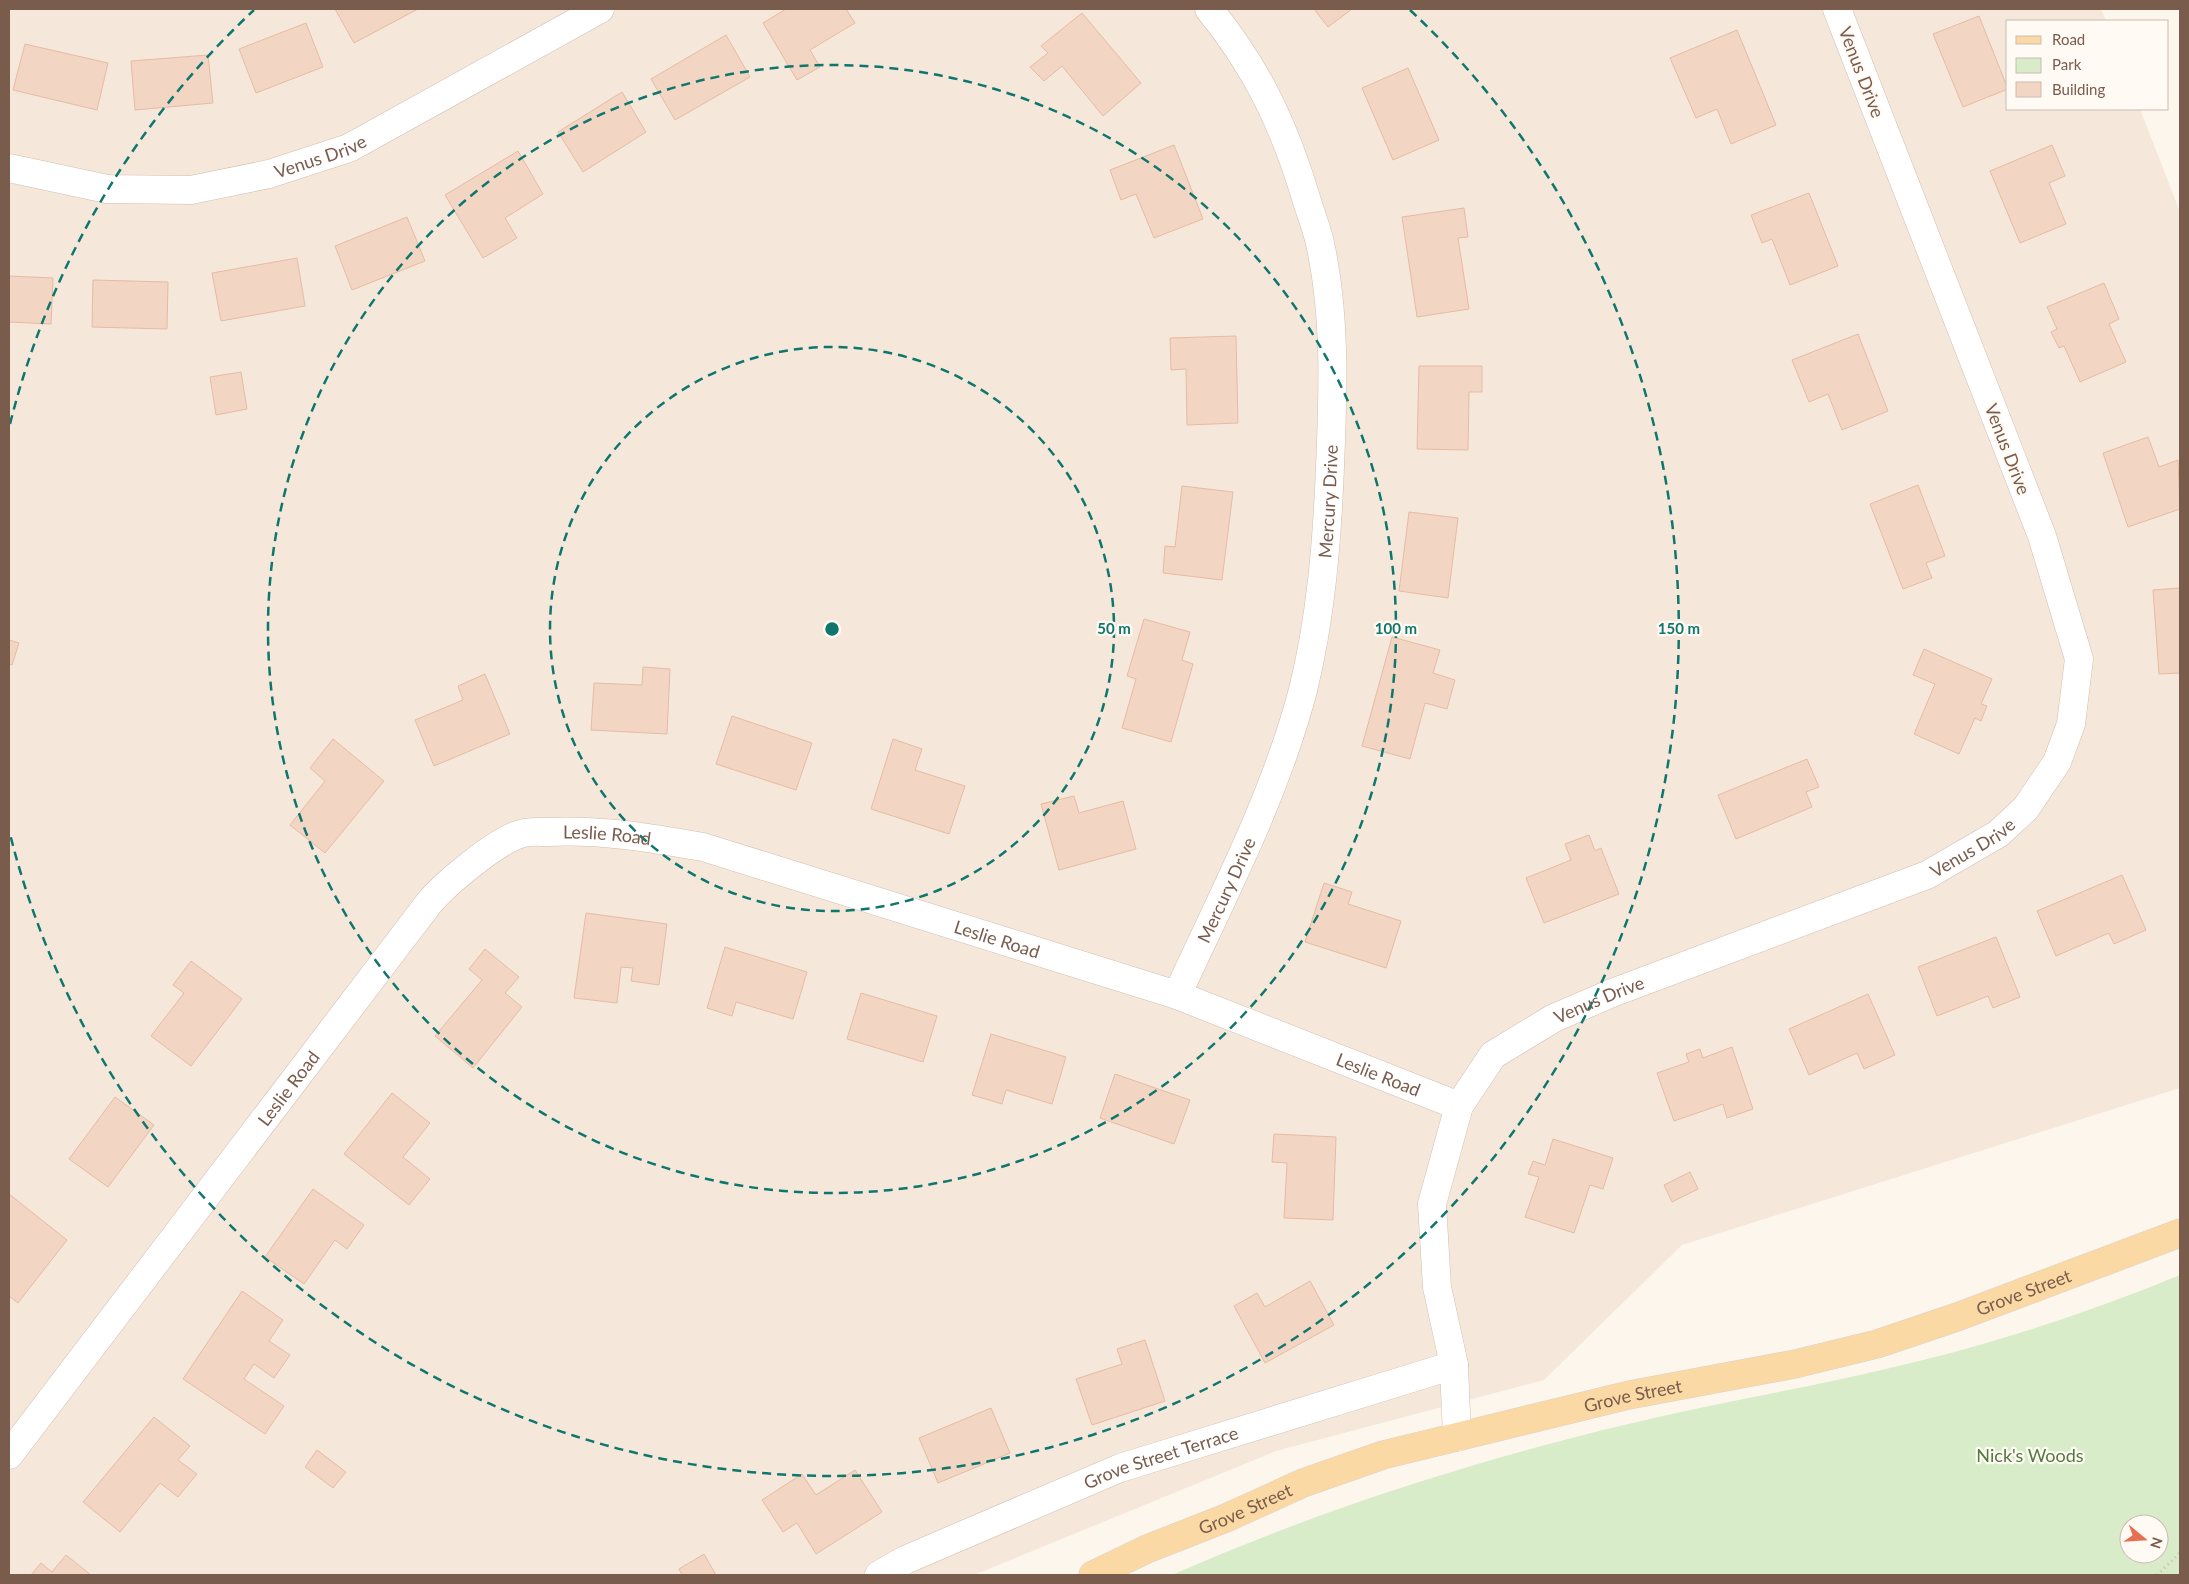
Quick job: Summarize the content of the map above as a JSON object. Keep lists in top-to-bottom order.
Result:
{
  "streets": {
    "main road": ["Grove Street"],
    "street": [
      "Venus Drive",
      "Mercury Drive",
      "Leslie Road",
      "Grove Street Terrace"
    ]
  },
  "crossings": [
    ["Venus Drive", "Leslie Road"],
    ["Venus Drive", "Grove Street"],
    ["Venus Drive", "Grove Street Terrace"],
    ["Mercury Drive", "Leslie Road"]
  ],
  "parks": ["Nick's Woods"],
  "legend": ["Road", "Park", "Building"],
  "north": "right",
  "rings": ["50 m", "100 m", "150 m"]
}
